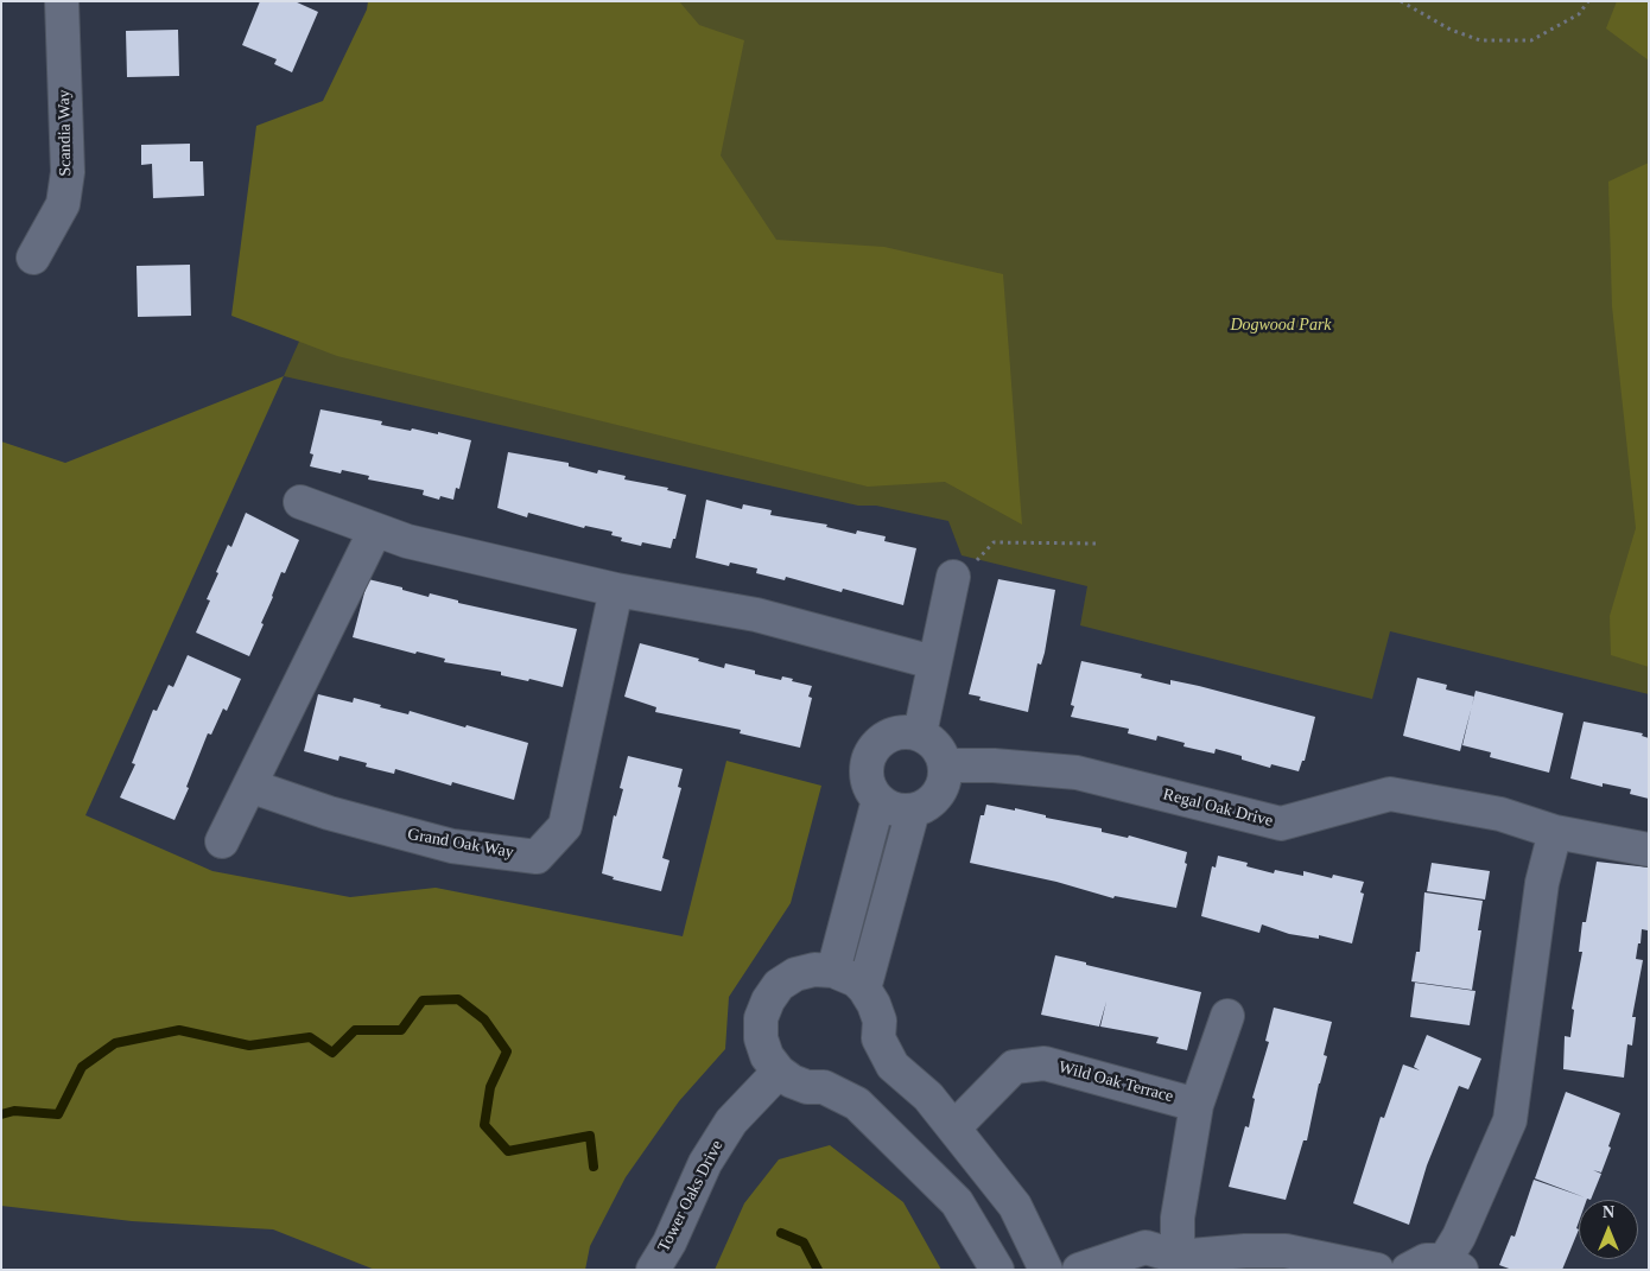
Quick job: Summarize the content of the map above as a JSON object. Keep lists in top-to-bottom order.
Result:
{
  "streets": {
    "street": [
      "Scandia Way",
      "Regal Oak Drive",
      "Grand Oak Way",
      "Wild Oak Terrace",
      "Tower Oaks Drive"
    ]
  },
  "parks": ["Dogwood Park"],
  "north": "top"
}
